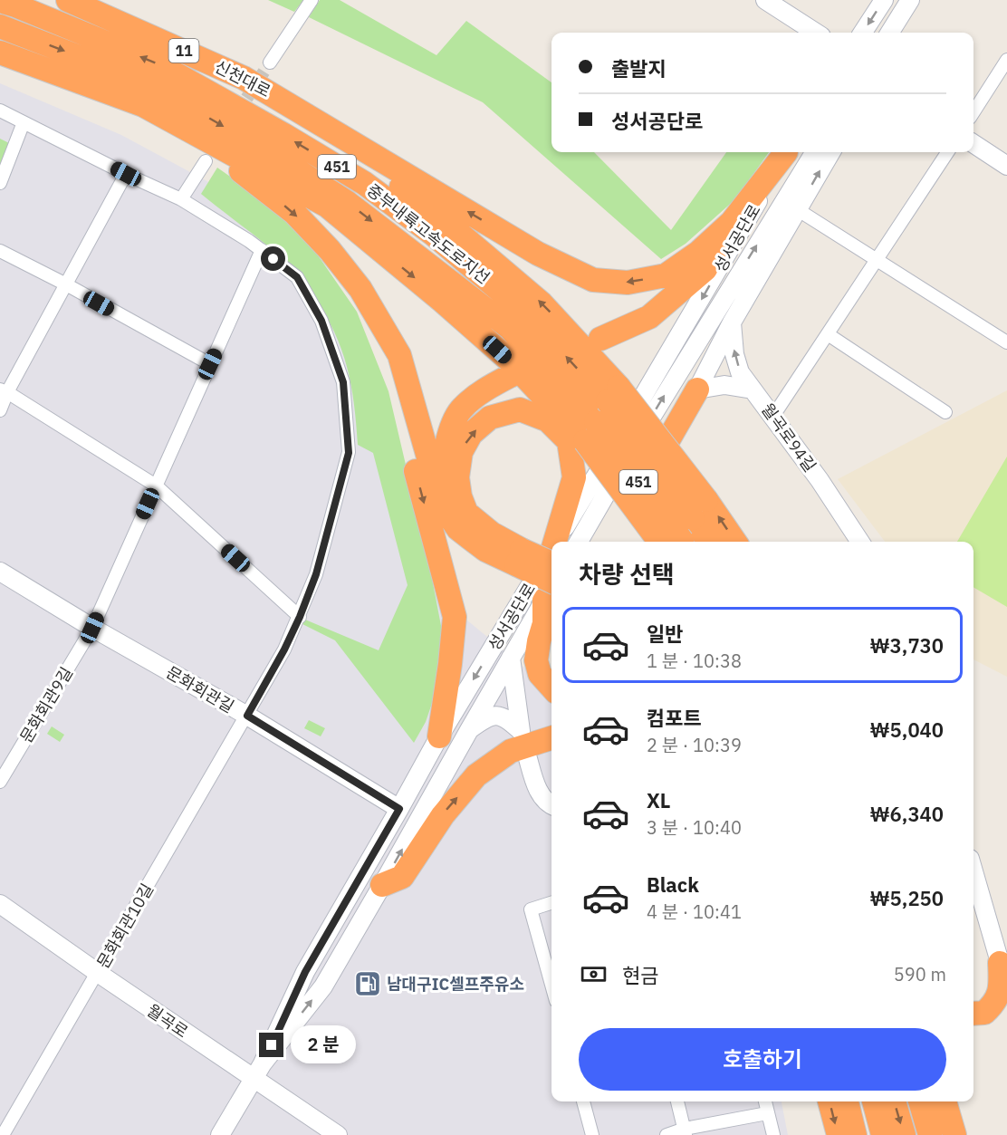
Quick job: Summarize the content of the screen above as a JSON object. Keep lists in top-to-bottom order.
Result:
{
  "streets": {
    "highway": [
      "11",
      "신천대로",
      "451",
      "중부내륙고속도로지선"
    ],
    "main road": [
      "성서공단로",
      "월곡로94길",
      "문화회관길",
      "월곡로"
    ],
    "street": ["문화회관9길", "문화회관10길"]
  },
  "crossings": [
    ["성서공단로", "문화회관길"],
    ["성서공단로", "월곡로"],
    ["문화회관길", "문화회관9길"],
    ["문화회관길", "문화회관10길"],
    ["문화회관9길", "문화회관10길"],
    ["문화회관10길", "월곡로"]
  ],
  "places": {
    "fuel station": ["남대구IC셀프주유소"]
  },
  "page": {
    "banner": ["출발지", "성서공단로"],
    "heading": "차량 선택",
    "list": [
      {
        "name": "일반",
        "note": "1 분 · 10:38",
        "value": "₩3,730"
      },
      {
        "name": "컴포트",
        "note": "2 분 · 10:39",
        "value": "₩5,040"
      },
      {
        "name": "XL",
        "note": "3 분 · 10:40",
        "value": "₩6,340"
      },
      {
        "name": "Black",
        "note": "4 분 · 10:41",
        "value": "₩5,250"
      }
    ],
    "pay": ["현금", "590 m"],
    "buttons": "호출하기",
    "bubble": "2 분"
  }
}
